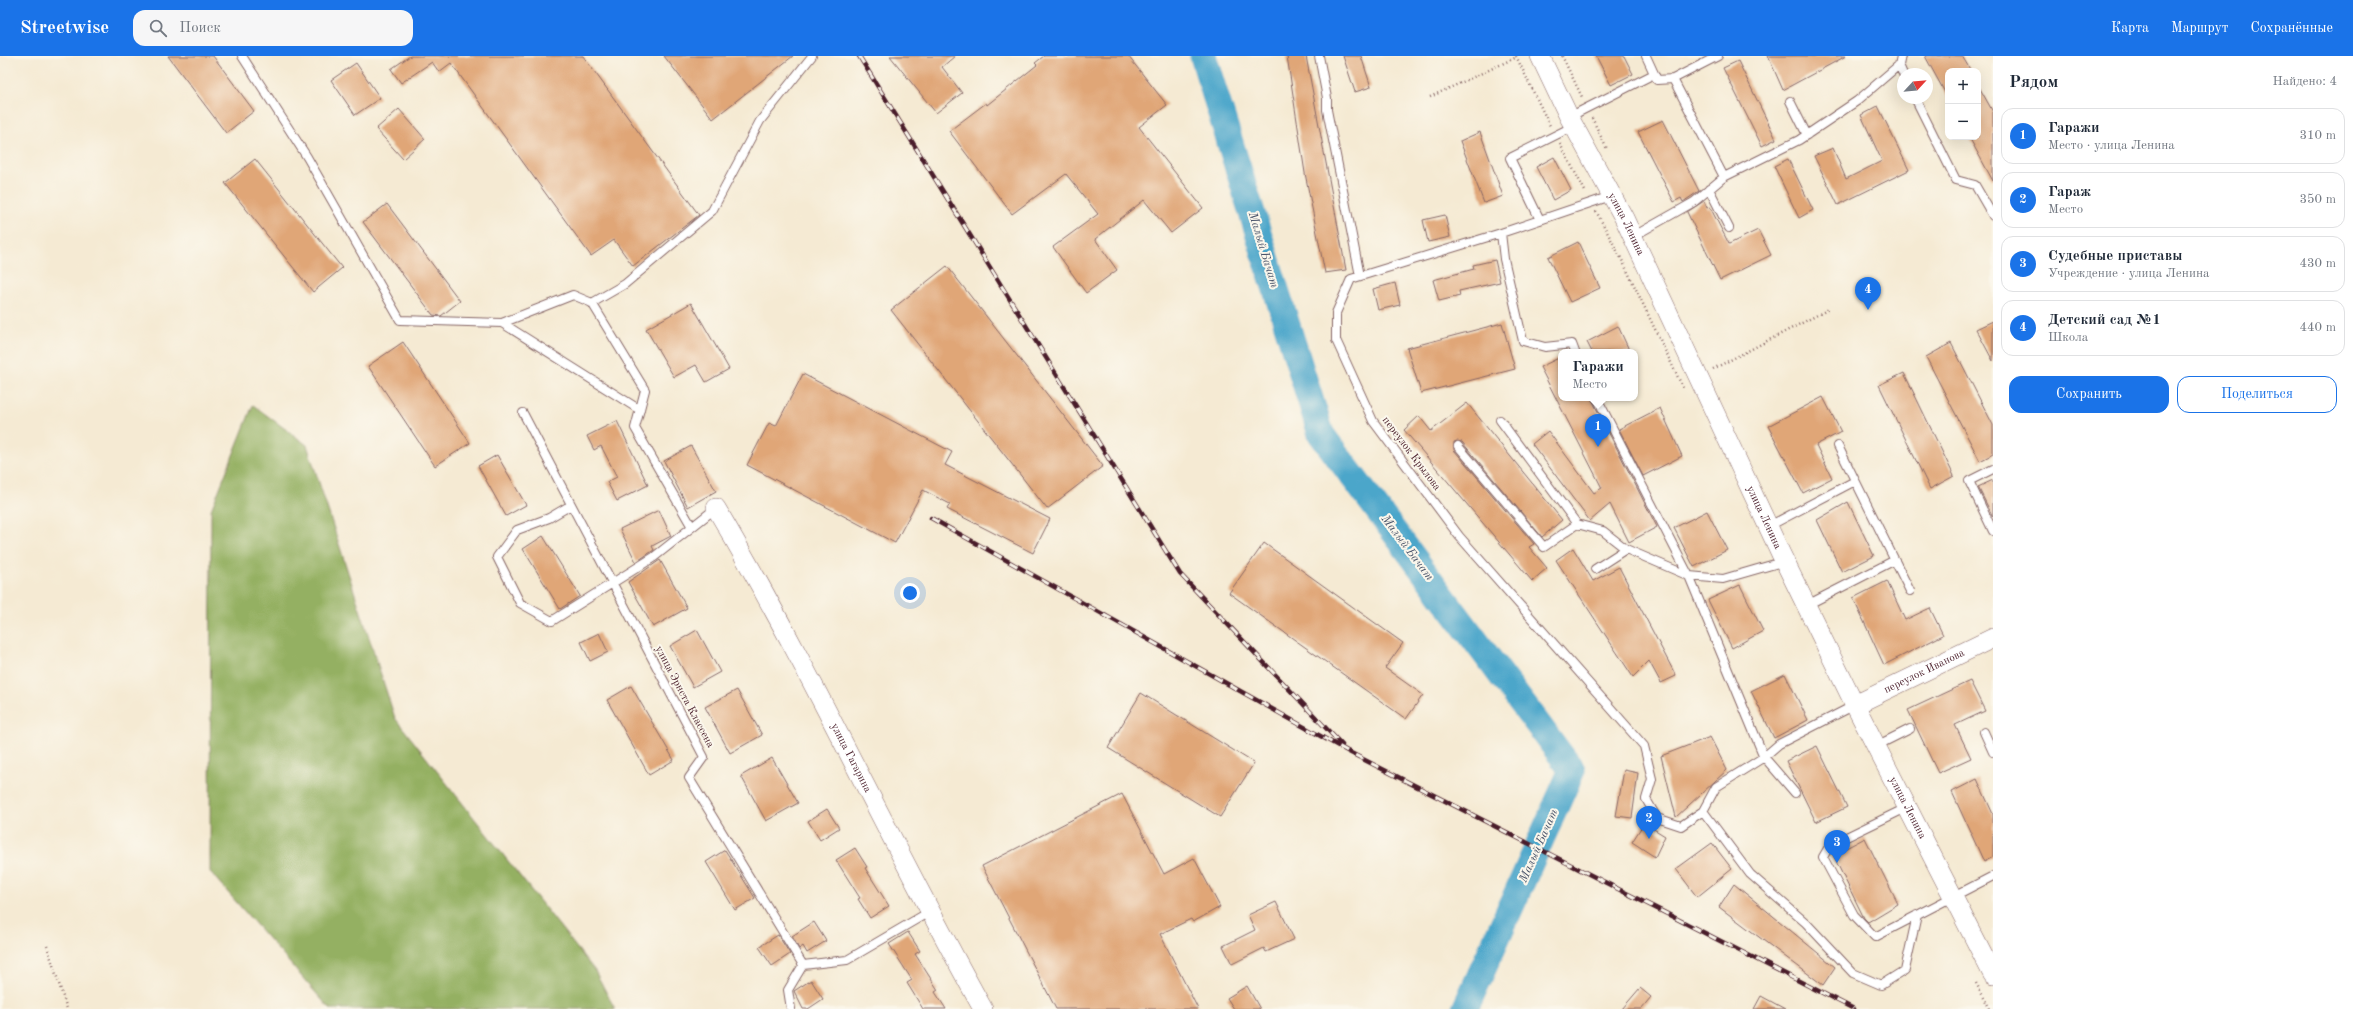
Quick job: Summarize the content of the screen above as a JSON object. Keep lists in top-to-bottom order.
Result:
{
  "streets": {
    "street": ["улица Ленина", "переулок Иванова", "улица Гагарина"],
    "lane": ["переулок Крылова", "улица Эрнста Классена"]
  },
  "crossings": [
    ["улица Ленина", "переулок Крылова"],
    ["улица Ленина", "переулок Иванова"]
  ],
  "water": ["Малый Бачат"],
  "north": "top right",
  "page": {
    "header": "Streetwise",
    "search": "Поиск",
    "nav": ["Карта", "Маршрут", "Сохранённые"],
    "heading": ["Рядом", "Найдено: 4"],
    "map_buttons": ["+", "−"],
    "list": [
      {
        "mark": "1",
        "name": "Гаражи",
        "note": "Место · улица Ленина",
        "value": "310 m"
      },
      {
        "mark": "2",
        "name": "Гараж",
        "note": "Место",
        "value": "350 m"
      },
      {
        "mark": "3",
        "name": "Судебные приставы",
        "note": "Учреждение · улица Ленина",
        "value": "430 m"
      },
      {
        "mark": "4",
        "name": "Детский сад №1",
        "note": "Школа",
        "value": "440 m"
      }
    ],
    "pins": [
      "4",
      "1",
      "2",
      "3"
    ],
    "popup": ["Гаражи", "Место"],
    "buttons": ["Сохранить", "Поделиться"]
  }
}
